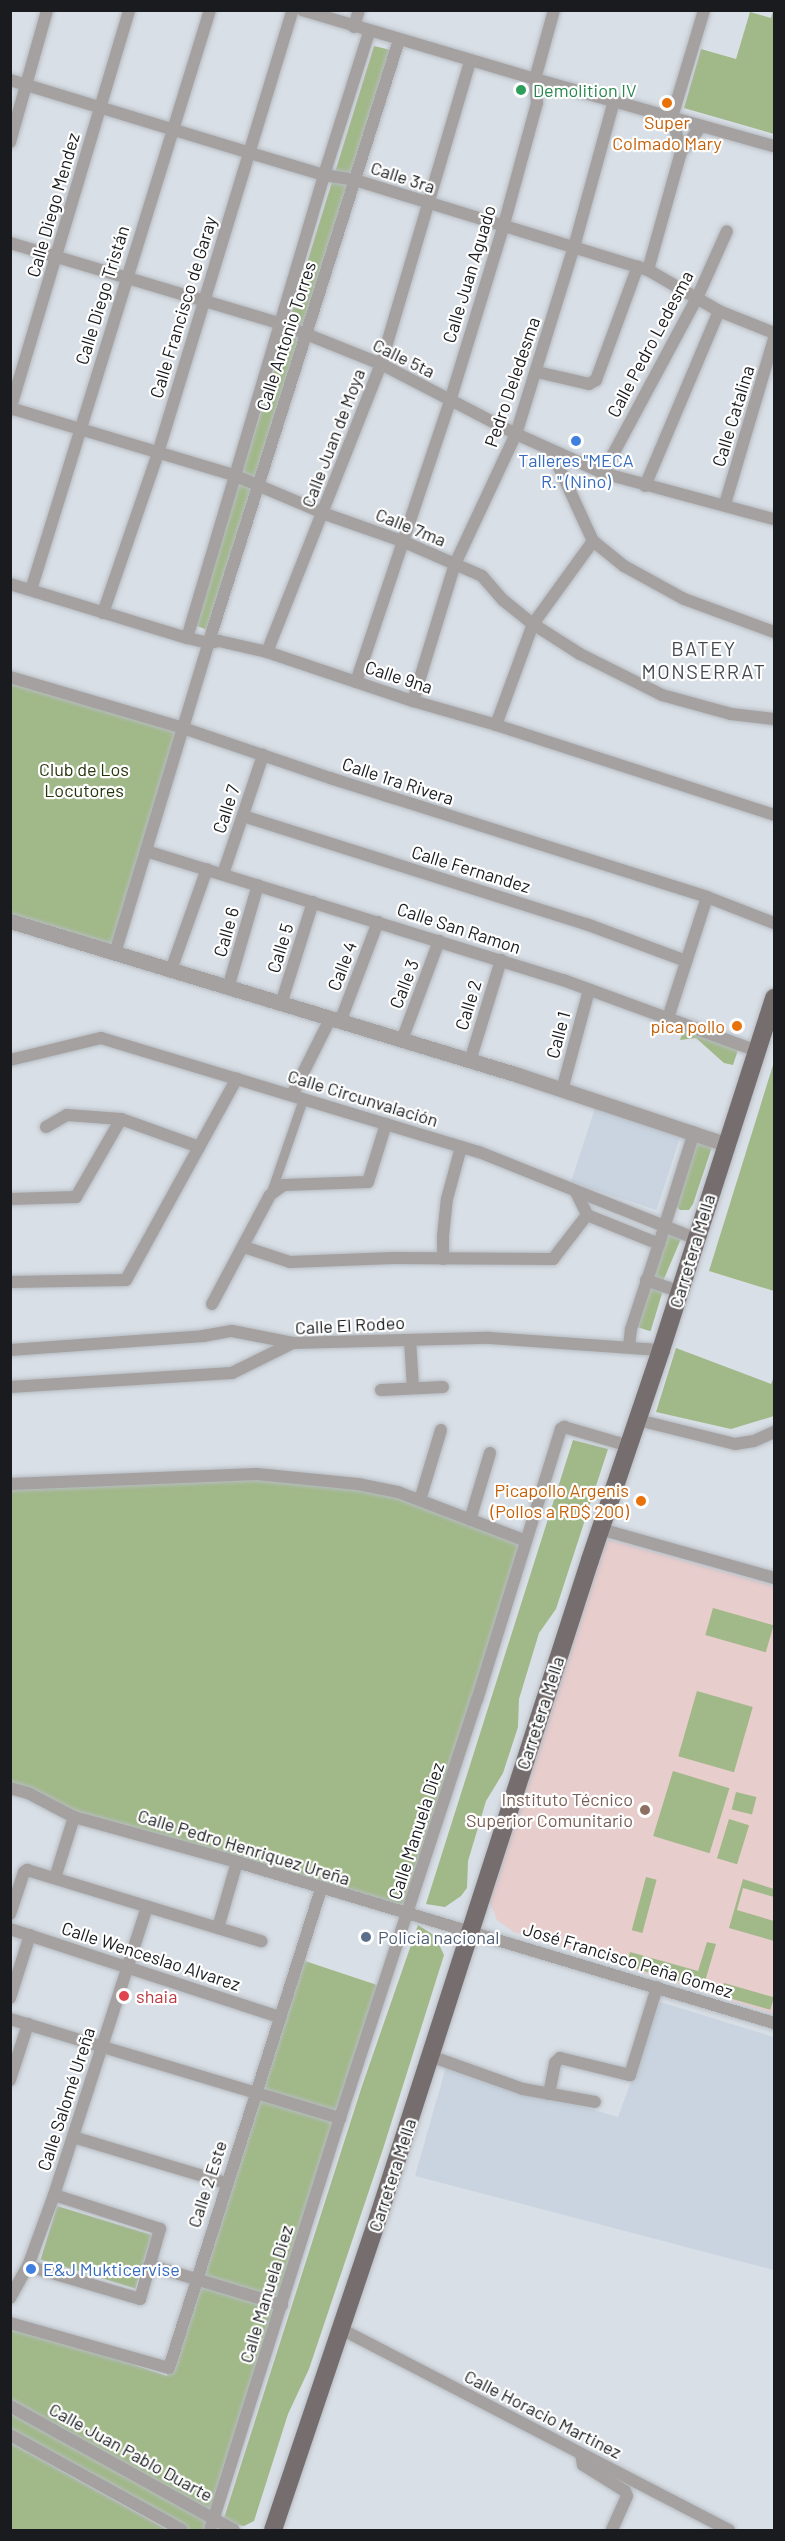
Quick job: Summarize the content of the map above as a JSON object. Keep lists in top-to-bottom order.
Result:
{
  "streets": {
    "main road": ["Carretera Mella"],
    "street": [
      "Calle 3ra",
      "Calle Diego Mendez",
      "Calle Juan Aguado",
      "Calle Diego Tristán",
      "Calle Francisco de Garay",
      "Calle Antonio Torres",
      "Calle Pedro Ledesma",
      "Calle 5ta",
      "Pedro Deledesma",
      "Calle Catalina",
      "Calle Juan de Moya",
      "Calle 7ma",
      "Calle 9na",
      "Calle 1ra Rivera",
      "Calle 7",
      "Calle Fernandez",
      "Calle San Ramon",
      "Calle 6",
      "Calle 5",
      "Calle 4",
      "Calle 3",
      "Calle 2",
      "Calle 1",
      "Calle Circunvalación",
      "Calle El Rodeo",
      "Calle Manuela Diez",
      "Calle Pedro Henriquez Ureña",
      "Calle Wenceslao Alvarez",
      "José Francisco Peña Gomez",
      "Calle Salomé Ureña",
      "Calle 2 Este",
      "Calle Horacio Martinez",
      "Calle Juan Pablo Duarte"
    ]
  },
  "crossings": [
    ["Calle 3ra", "Calle Diego Mendez"],
    ["Calle 3ra", "Calle Juan Aguado"],
    ["Calle 3ra", "Calle Diego Tristán"],
    ["Calle 3ra", "Calle Francisco de Garay"],
    ["Calle 3ra", "Calle Antonio Torres"],
    ["Calle 3ra", "Calle Pedro Ledesma"],
    ["Calle 3ra", "Pedro Deledesma"],
    ["Calle 3ra", "Calle Juan de Moya"],
    ["Calle Diego Mendez", "Calle 5ta"],
    ["Calle Diego Mendez", "Calle 7ma"],
    ["Calle Juan Aguado", "Calle 5ta"],
    ["Calle Juan Aguado", "Calle 7ma"],
    ["Calle Juan Aguado", "Calle 9na"],
    ["Calle Diego Tristán", "Calle 5ta"],
    ["Calle Diego Tristán", "Calle 7ma"],
    ["Calle Diego Tristán", "Calle 9na"],
    ["Calle Francisco de Garay", "Calle 5ta"],
    ["Calle Francisco de Garay", "Calle 7ma"],
    ["Calle Francisco de Garay", "Calle 9na"],
    ["Calle Antonio Torres", "Calle 5ta"],
    ["Calle Antonio Torres", "Calle 7ma"],
    ["Calle Antonio Torres", "Calle 9na"],
    ["Calle Antonio Torres", "Calle 1ra Rivera"],
    ["Calle Antonio Torres", "Calle San Ramon"],
    ["Calle Pedro Ledesma", "Calle 5ta"],
    ["Calle 5ta", "Pedro Deledesma"],
    ["Calle 5ta", "Calle Catalina"],
    ["Calle 5ta", "Calle Juan de Moya"],
    ["Pedro Deledesma", "Calle 7ma"],
    ["Pedro Deledesma", "Calle 9na"],
    ["Calle Juan de Moya", "Calle 7ma"],
    ["Calle Juan de Moya", "Calle 9na"],
    ["Calle 1ra Rivera", "Calle 7"],
    ["Calle 7", "Calle Fernandez"],
    ["Calle 7", "Calle San Ramon"],
    ["Calle San Ramon", "Calle 6"],
    ["Calle San Ramon", "Calle 5"],
    ["Calle San Ramon", "Calle 4"],
    ["Calle San Ramon", "Calle 3"],
    ["Calle San Ramon", "Calle 2"],
    ["Calle San Ramon", "Calle 1"],
    ["Calle San Ramon", "Carretera Mella"],
    ["Calle 4", "Calle Circunvalación"],
    ["Calle Circunvalación", "Carretera Mella"],
    ["Carretera Mella", "Calle El Rodeo"],
    ["Carretera Mella", "Calle Manuela Diez"],
    ["Carretera Mella", "Calle Pedro Henriquez Ureña"],
    ["Carretera Mella", "José Francisco Peña Gomez"],
    ["Carretera Mella", "Calle Horacio Martinez"],
    ["Calle Manuela Diez", "Calle Pedro Henriquez Ureña"],
    ["Calle Manuela Diez", "Calle Juan Pablo Duarte"],
    ["Calle Pedro Henriquez Ureña", "José Francisco Peña Gomez"],
    ["Calle Pedro Henriquez Ureña", "Calle 2 Este"],
    ["Calle Wenceslao Alvarez", "Calle Salomé Ureña"],
    ["Calle Wenceslao Alvarez", "Calle 2 Este"]
  ],
  "districts": ["BATEY MONSERRAT"],
  "parks": ["Club de Los Locutores"],
  "places": [
    "Demolition IV",
    "Super Colmado Mary",
    "Talleres \"MECA R.\" (Nino)",
    "pica pollo",
    "Picapollo Argenis (Pollos a RD$ 200)",
    "Instituto Técnico Superior Comunitario",
    "Policia nacional",
    "shaia",
    "E&J Mukticervise"
  ]
}
